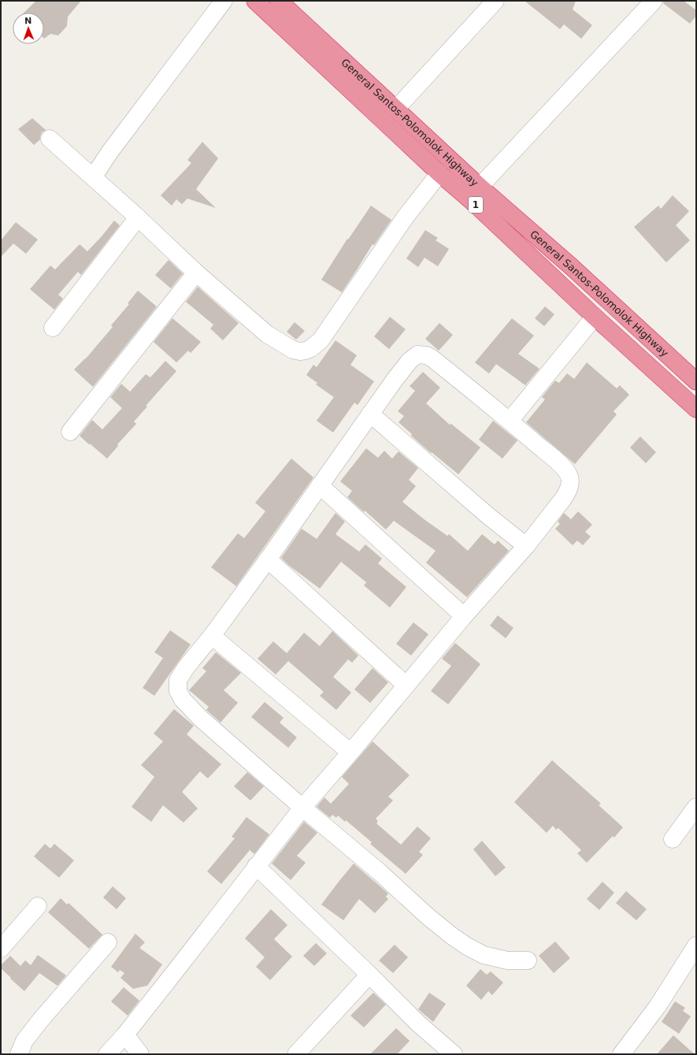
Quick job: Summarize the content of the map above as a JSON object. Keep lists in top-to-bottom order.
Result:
{
  "streets": {
    "highway": ["General Santos-Polomolok Highway", "1"]
  },
  "north": "top"
}
